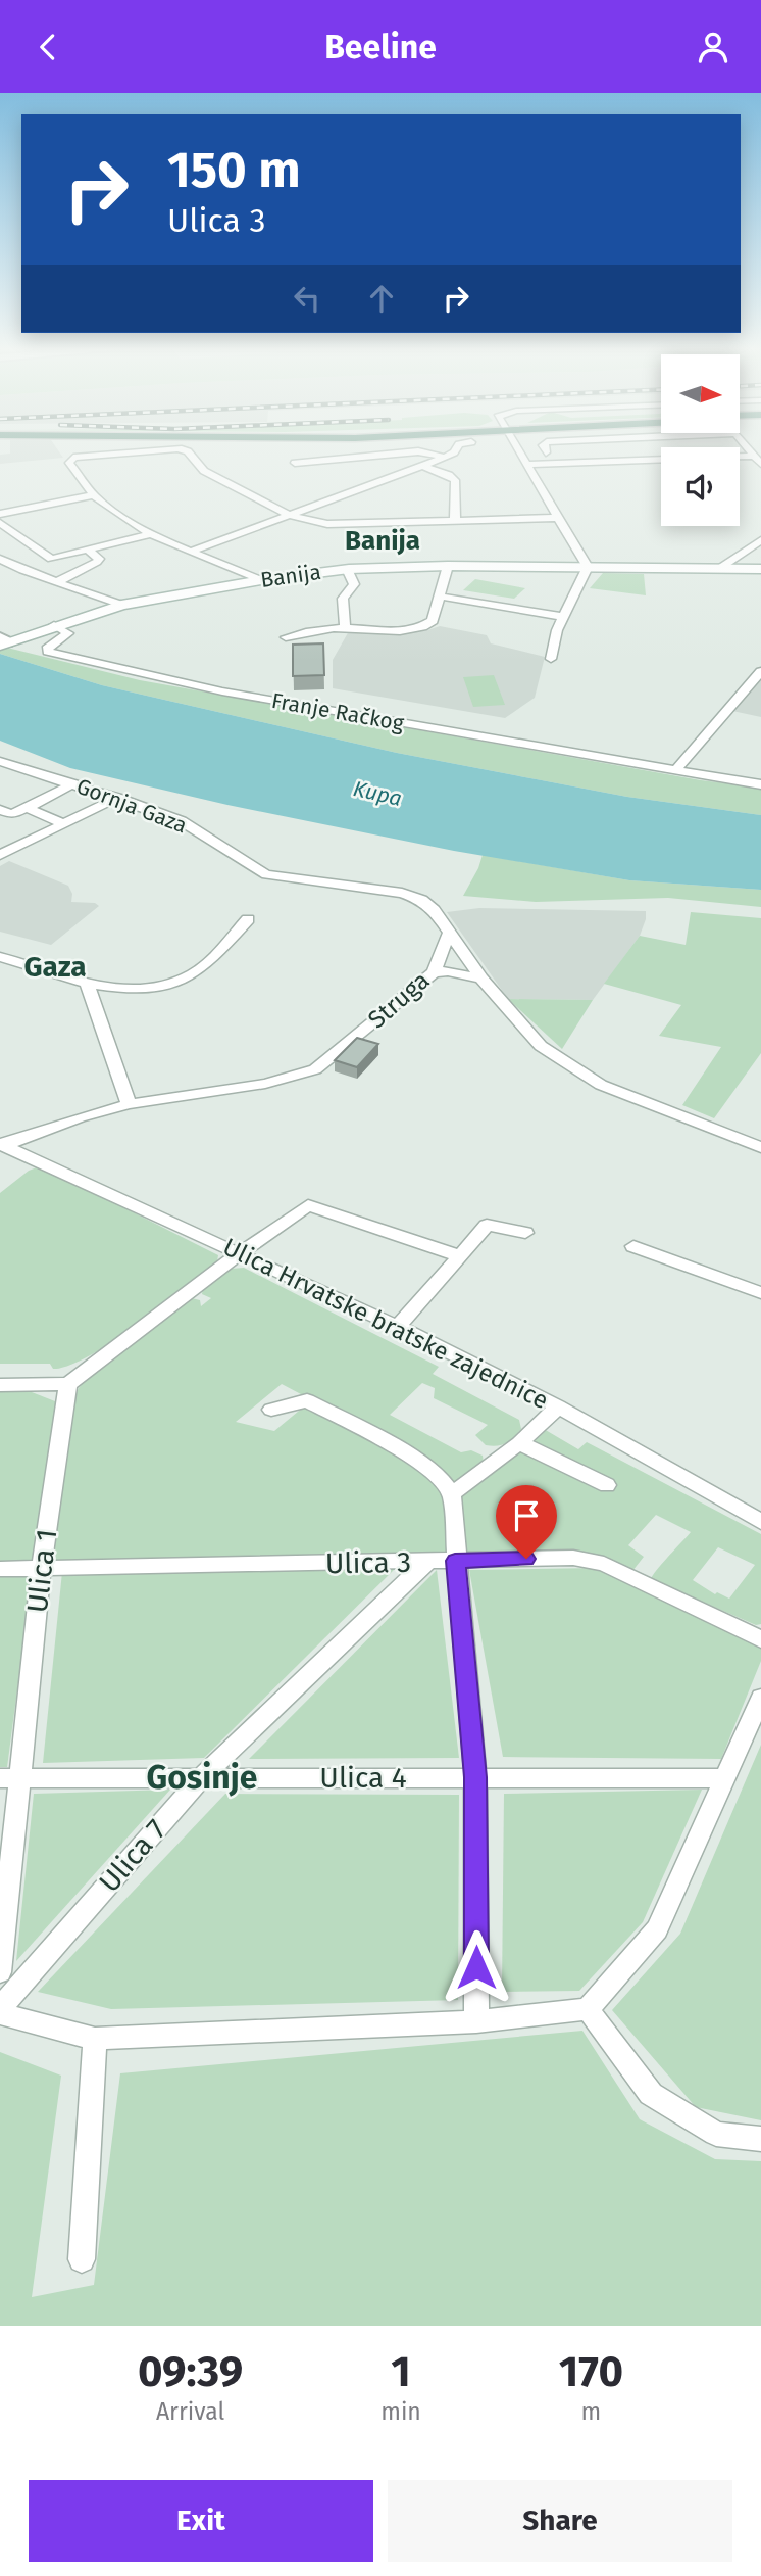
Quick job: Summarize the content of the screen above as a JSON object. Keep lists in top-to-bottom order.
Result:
{
  "streets": {
    "main road": ["Banija"],
    "street": [
      "Franje Račkog",
      "Gornja Gaza",
      "Struga",
      "Ulica Hrvatske bratske zajednice",
      "Ulica 3",
      "Ulica 1",
      "Ulica 4",
      "Ulica 7"
    ]
  },
  "crossings": [
    ["Banija", "Franje Račkog"],
    ["Gornja Gaza", "Struga"],
    ["Struga", "Ulica Hrvatske bratske zajednice"],
    ["Ulica 3", "Ulica 1"],
    ["Ulica 3", "Ulica 7"],
    ["Ulica 1", "Ulica 4"],
    ["Ulica 4", "Ulica 7"]
  ],
  "districts": ["Banija", "Gaza", "Gosinje"],
  "water": ["Kupa"],
  "north": "right",
  "page": {
    "header": "Beeline",
    "turn": ["150 m", "Ulica 3"],
    "eta": [
      "09:39",
      "Arrival",
      "1",
      "min",
      "170",
      "m"
    ],
    "buttons": ["Exit", "Share"]
  }
}
